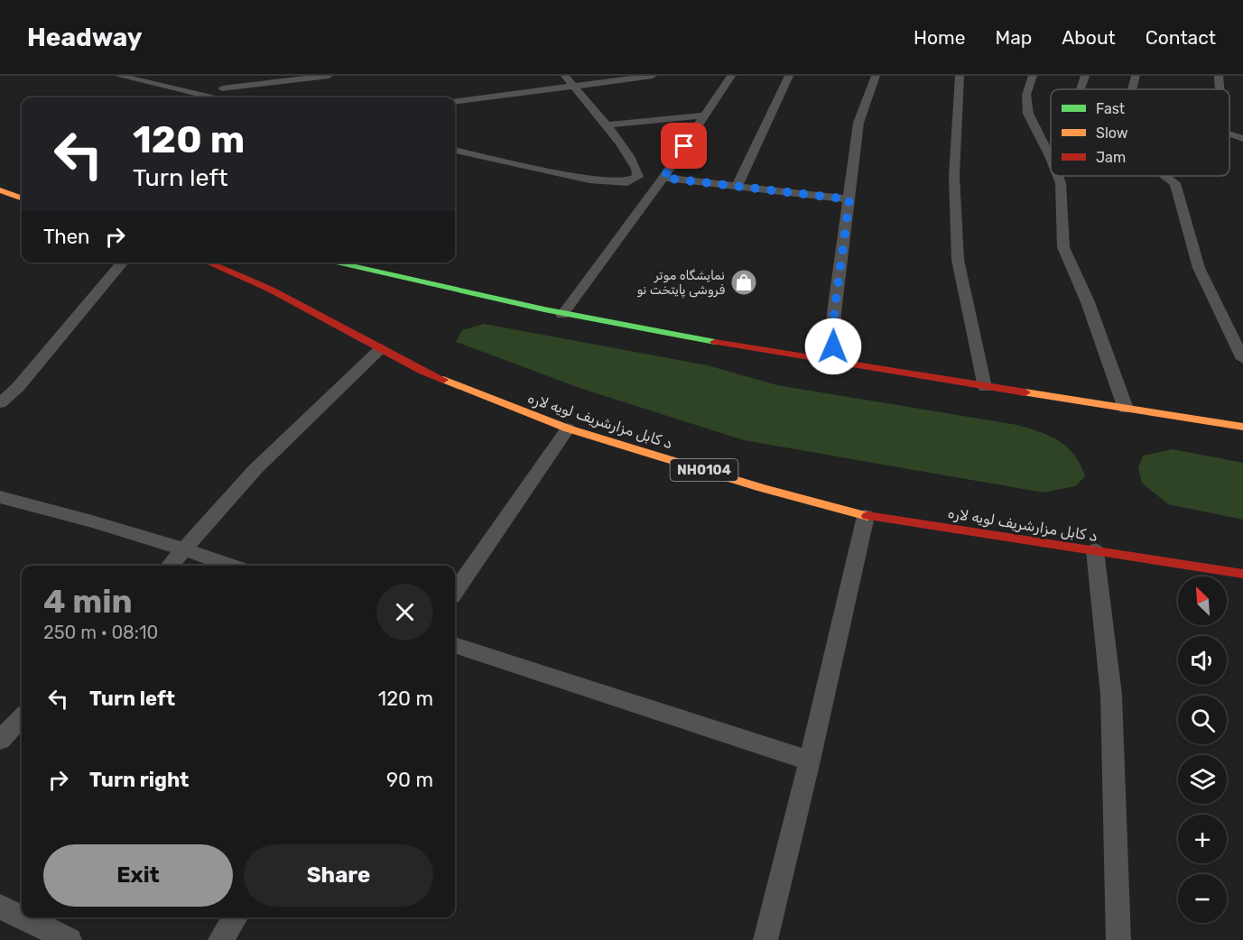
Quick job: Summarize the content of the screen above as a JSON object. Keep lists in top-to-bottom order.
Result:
{
  "streets": {
    "highway": ["د کابل مزارشریف لویه لاره", "NH0104"]
  },
  "places": {
    "shop": ["نمایشگاه موتر فروشی پایتخت نو"]
  },
  "legend": ["Fast", "Slow", "Jam"],
  "north": "top left",
  "page": {
    "header": "Headway",
    "nav": [
      "Home",
      "Map",
      "About",
      "Contact"
    ],
    "turn": ["120 m", "Turn left"],
    "then": "Then",
    "heading": ["4 min", "250 m · 08:10"],
    "map_buttons": ["+", "−"],
    "list": [
      {
        "name": "Turn left",
        "value": "120 m"
      },
      {
        "name": "Turn right",
        "value": "90 m"
      }
    ],
    "buttons": ["Exit", "Share"]
  }
}
